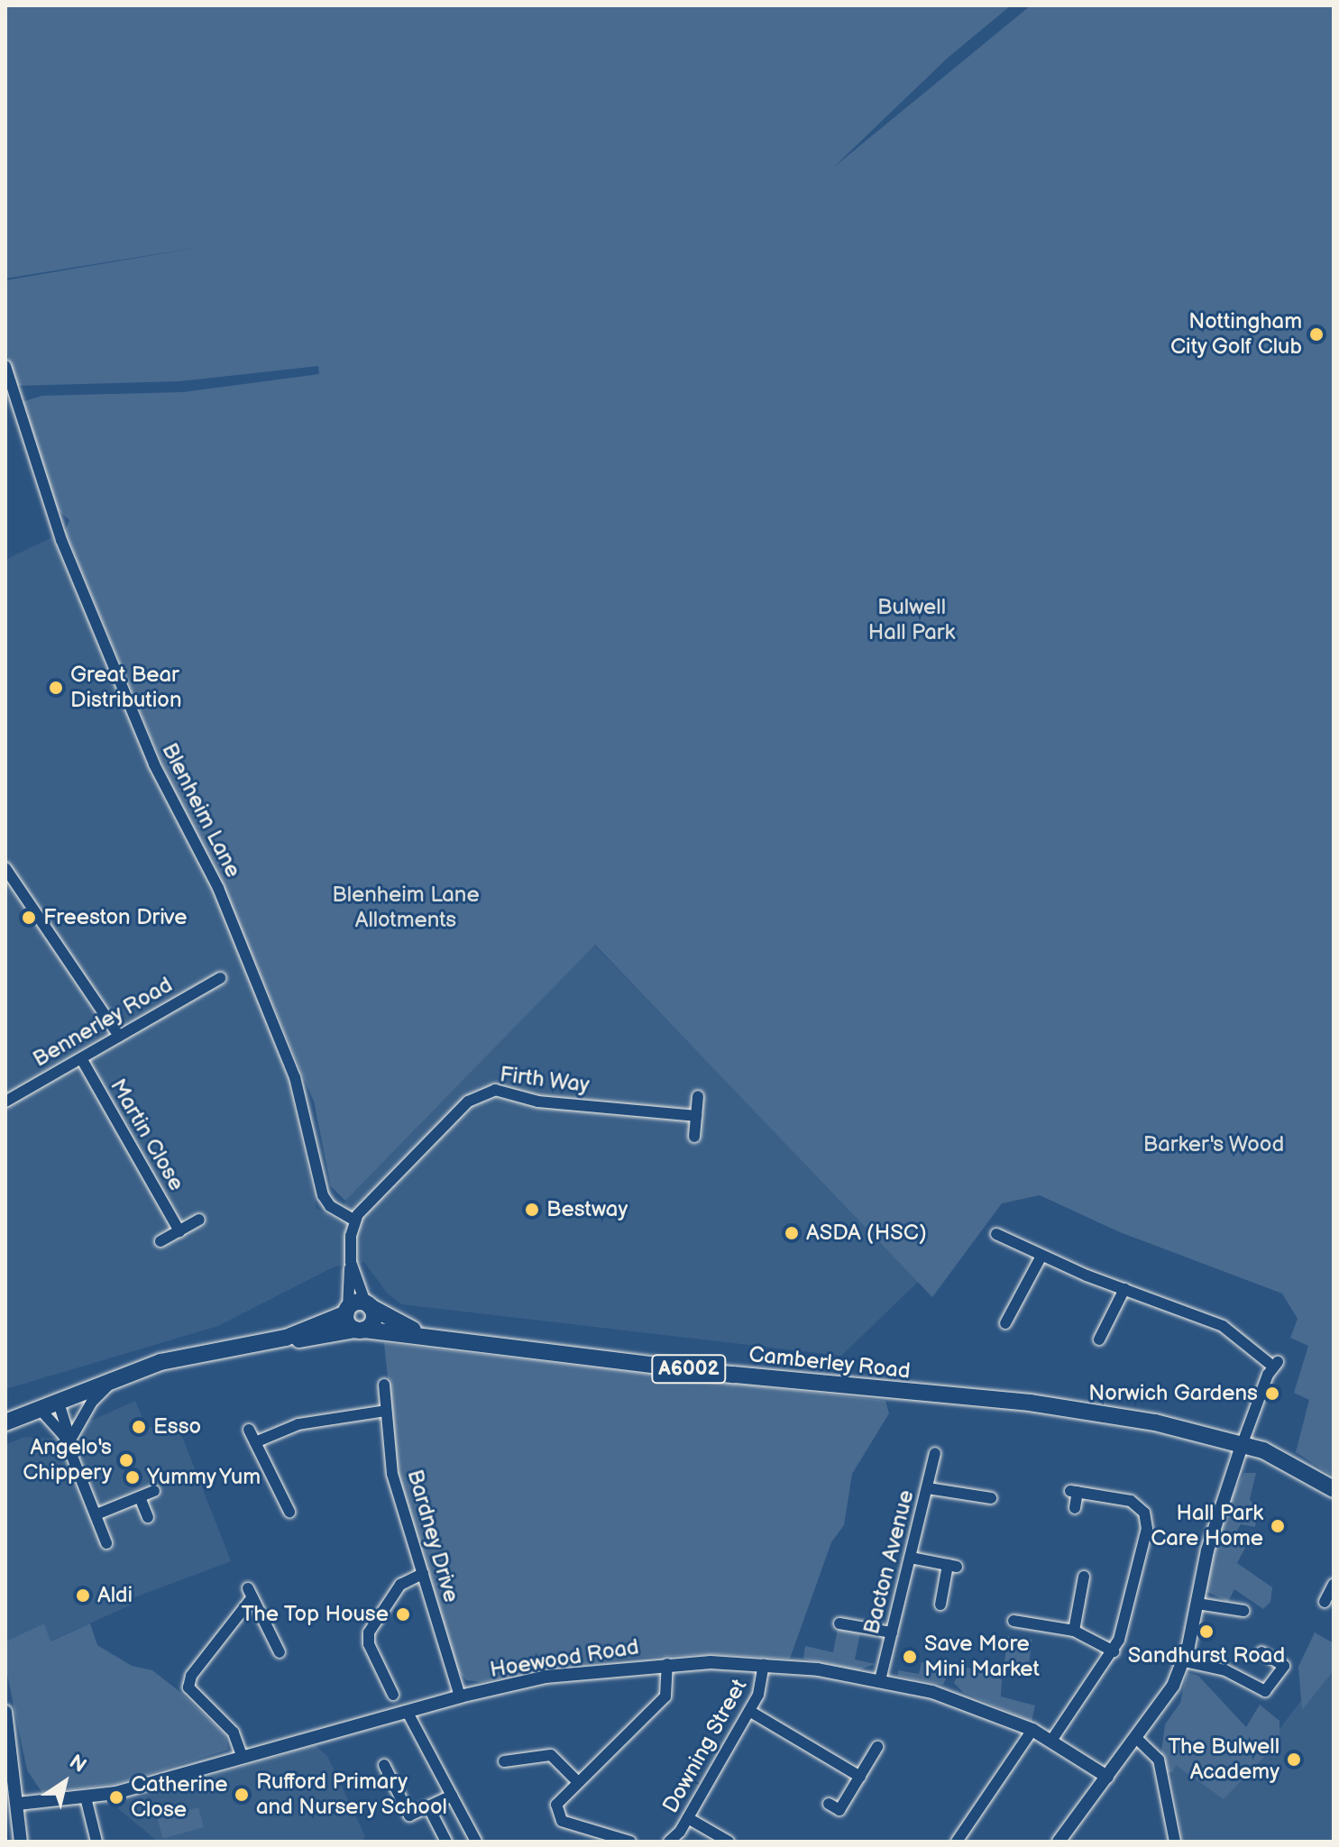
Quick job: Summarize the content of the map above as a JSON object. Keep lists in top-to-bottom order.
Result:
{
  "streets": {
    "main road": ["Camberley Road", "A6002"],
    "street": [
      "Blenheim Lane",
      "Bennerley Road",
      "Firth Way",
      "Martin Close",
      "Bardney Drive",
      "Bacton Avenue",
      "Hoewood Road",
      "Downing Street"
    ]
  },
  "crossings": [
    ["Blenheim Lane", "Firth Way"],
    ["Bennerley Road", "Martin Close"],
    ["Camberley Road", "A6002"],
    ["Bardney Drive", "Hoewood Road"],
    ["Bacton Avenue", "Hoewood Road"],
    ["Hoewood Road", "Downing Street"]
  ],
  "parks": ["Bulwell Hall Park", "Blenheim Lane Allotments", "Barker's Wood"],
  "places": [
    "Nottingham City Golf Club",
    "Great Bear Distribution",
    "Freeston Drive",
    "Bestway",
    "ASDA (HSC)",
    "Norwich Gardens",
    "Esso",
    "Angelo's Chippery",
    "Yummy Yum",
    "Hall Park Care Home",
    "Aldi",
    "The Top House",
    "Sandhurst Road",
    "Save More Mini Market",
    "The Bulwell Academy",
    "Rufford Primary and Nursery School",
    "Catherine Close"
  ],
  "north": "top right"
}
